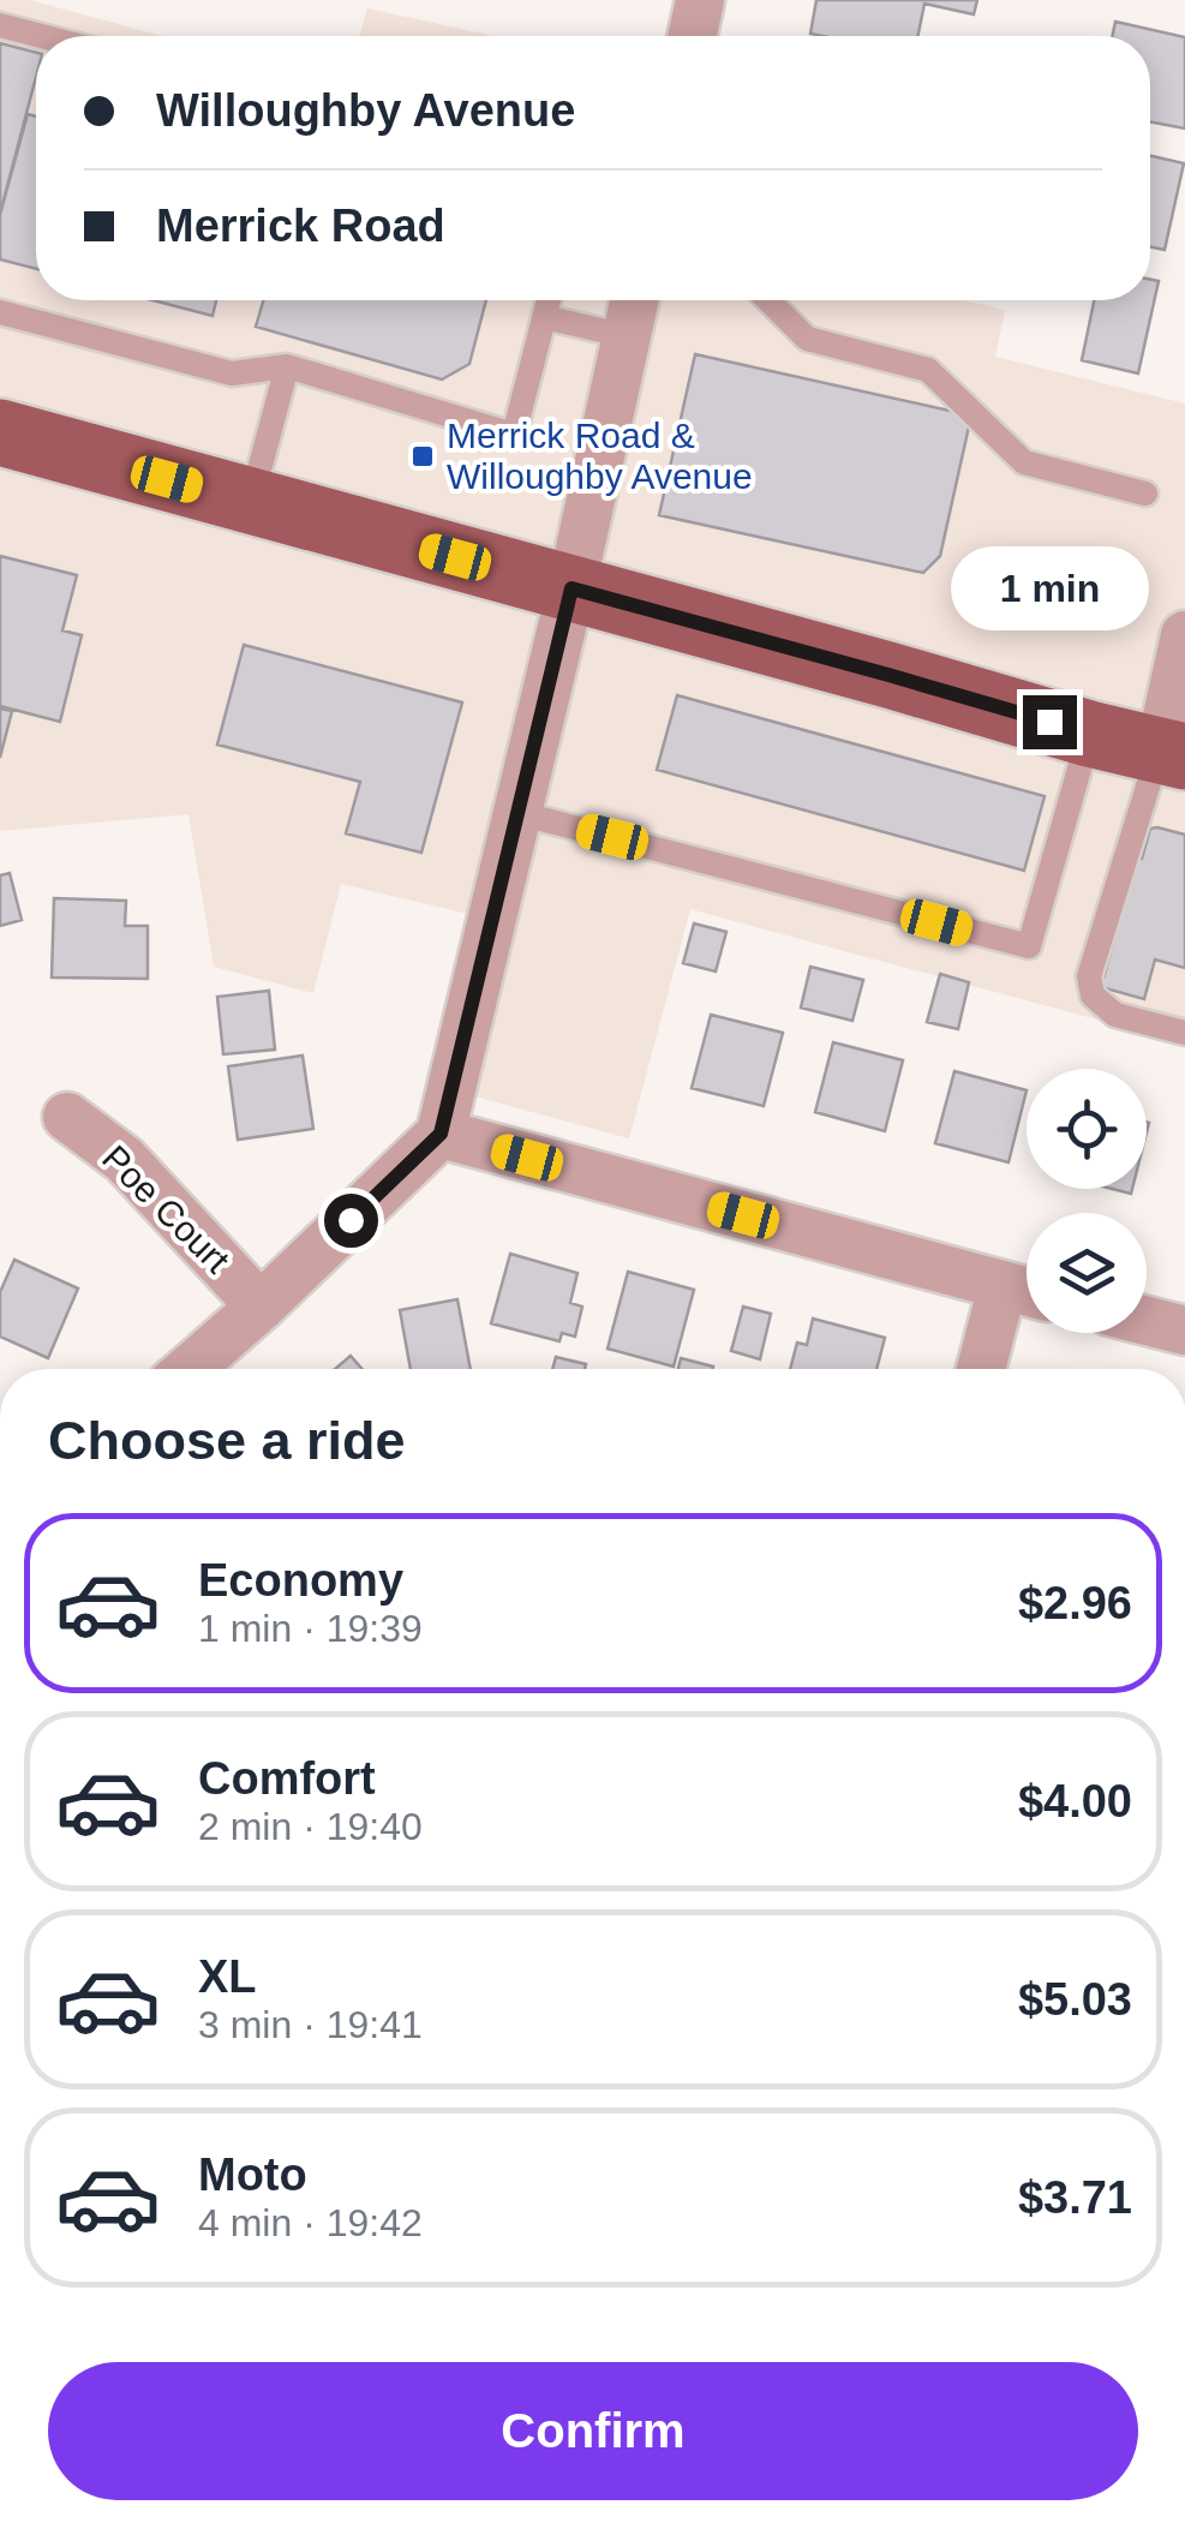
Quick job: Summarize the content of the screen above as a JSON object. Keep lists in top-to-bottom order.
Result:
{
  "streets": {
    "street": ["Poe Court"]
  },
  "places": {
    "transit": ["Merrick Road & Willoughby Avenue"]
  },
  "page": {
    "banner": ["Willoughby Avenue", "Merrick Road"],
    "bubble": "1 min",
    "heading": "Choose a ride",
    "list": [
      {
        "name": "Economy",
        "note": "1 min · 19:39",
        "value": "$2.96"
      },
      {
        "name": "Comfort",
        "note": "2 min · 19:40",
        "value": "$4.00"
      },
      {
        "name": "XL",
        "note": "3 min · 19:41",
        "value": "$5.03"
      },
      {
        "name": "Moto",
        "note": "4 min · 19:42",
        "value": "$3.71"
      }
    ],
    "buttons": "Confirm"
  }
}
